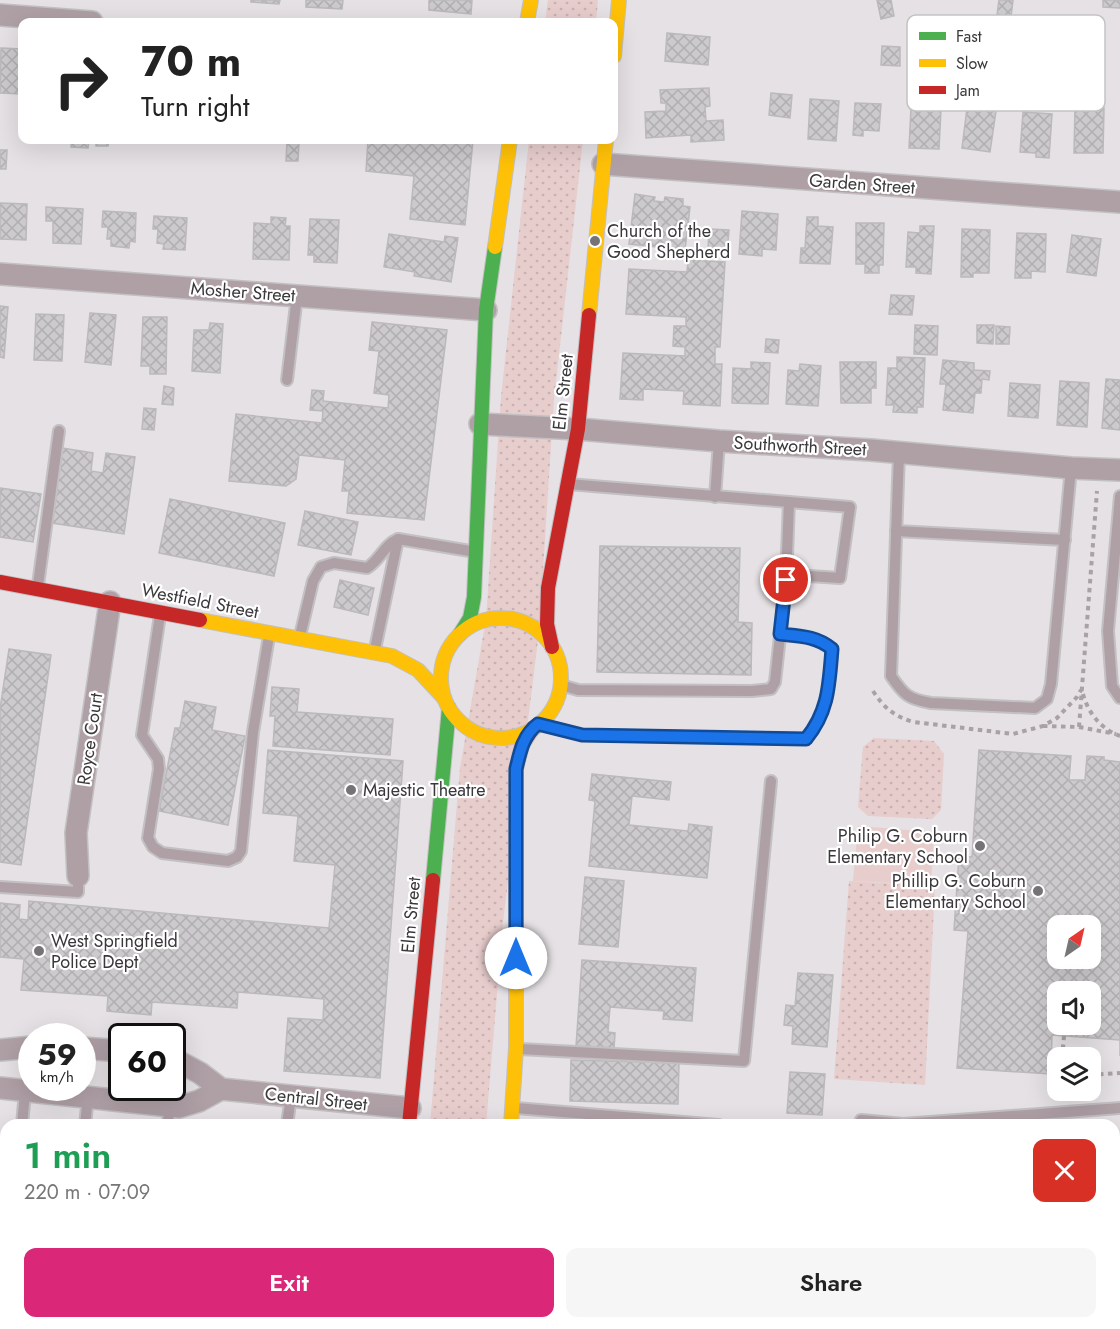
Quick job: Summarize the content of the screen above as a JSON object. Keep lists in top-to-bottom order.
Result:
{
  "streets": {
    "main road": ["Elm Street", "Westfield Street"],
    "street": [
      "Garden Street",
      "Mosher Street",
      "Southworth Street",
      "Royce Court",
      "Central Street"
    ]
  },
  "crossings": [
    ["Garden Street", "Elm Street"],
    ["Elm Street", "Southworth Street"],
    ["Elm Street", "Westfield Street"],
    ["Elm Street", "Central Street"],
    ["Westfield Street", "Royce Court"]
  ],
  "places": [
    "Church of the Good Shepherd",
    "Majestic Theatre",
    "Philip G. Coburn Elementary School",
    "Phillip G. Coburn Elementary School",
    "West Springfield Police Dept"
  ],
  "legend": ["Fast", "Slow", "Jam"],
  "north": "top right",
  "page": {
    "turn": ["70 m", "Turn right"],
    "speed": "59 km/h",
    "limit": "60",
    "heading": ["1 min", "220 m · 07:09"],
    "buttons": ["Exit", "Share"]
  }
}
